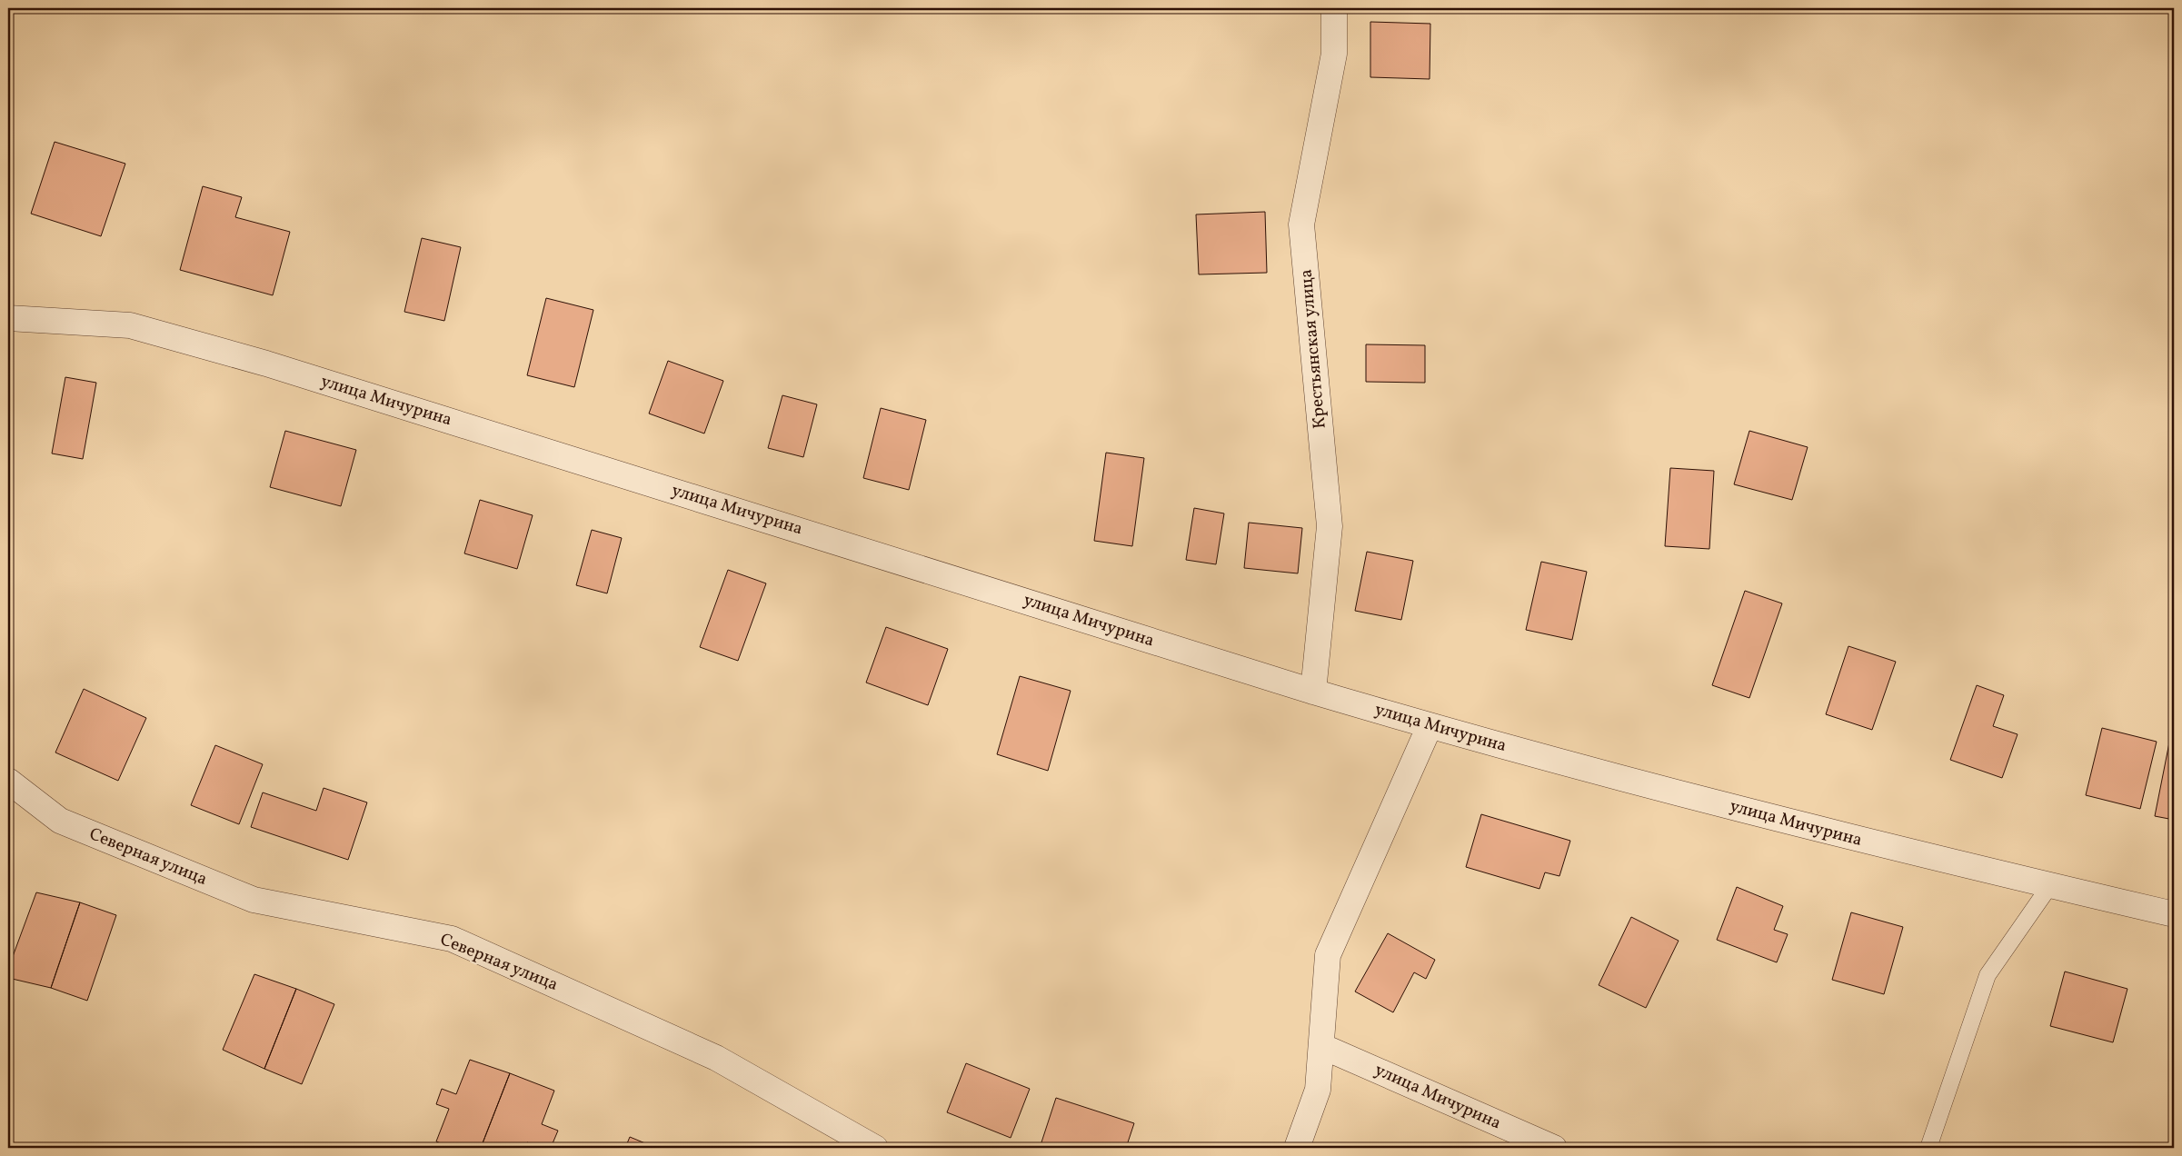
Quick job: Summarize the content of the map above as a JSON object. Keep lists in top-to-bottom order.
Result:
{
  "streets": {
    "street": ["Крестьянская улица", "улица Мичурина", "Северная улица"]
  },
  "crossings": [
    ["Крестьянская улица", "улица Мичурина"]
  ]
}
